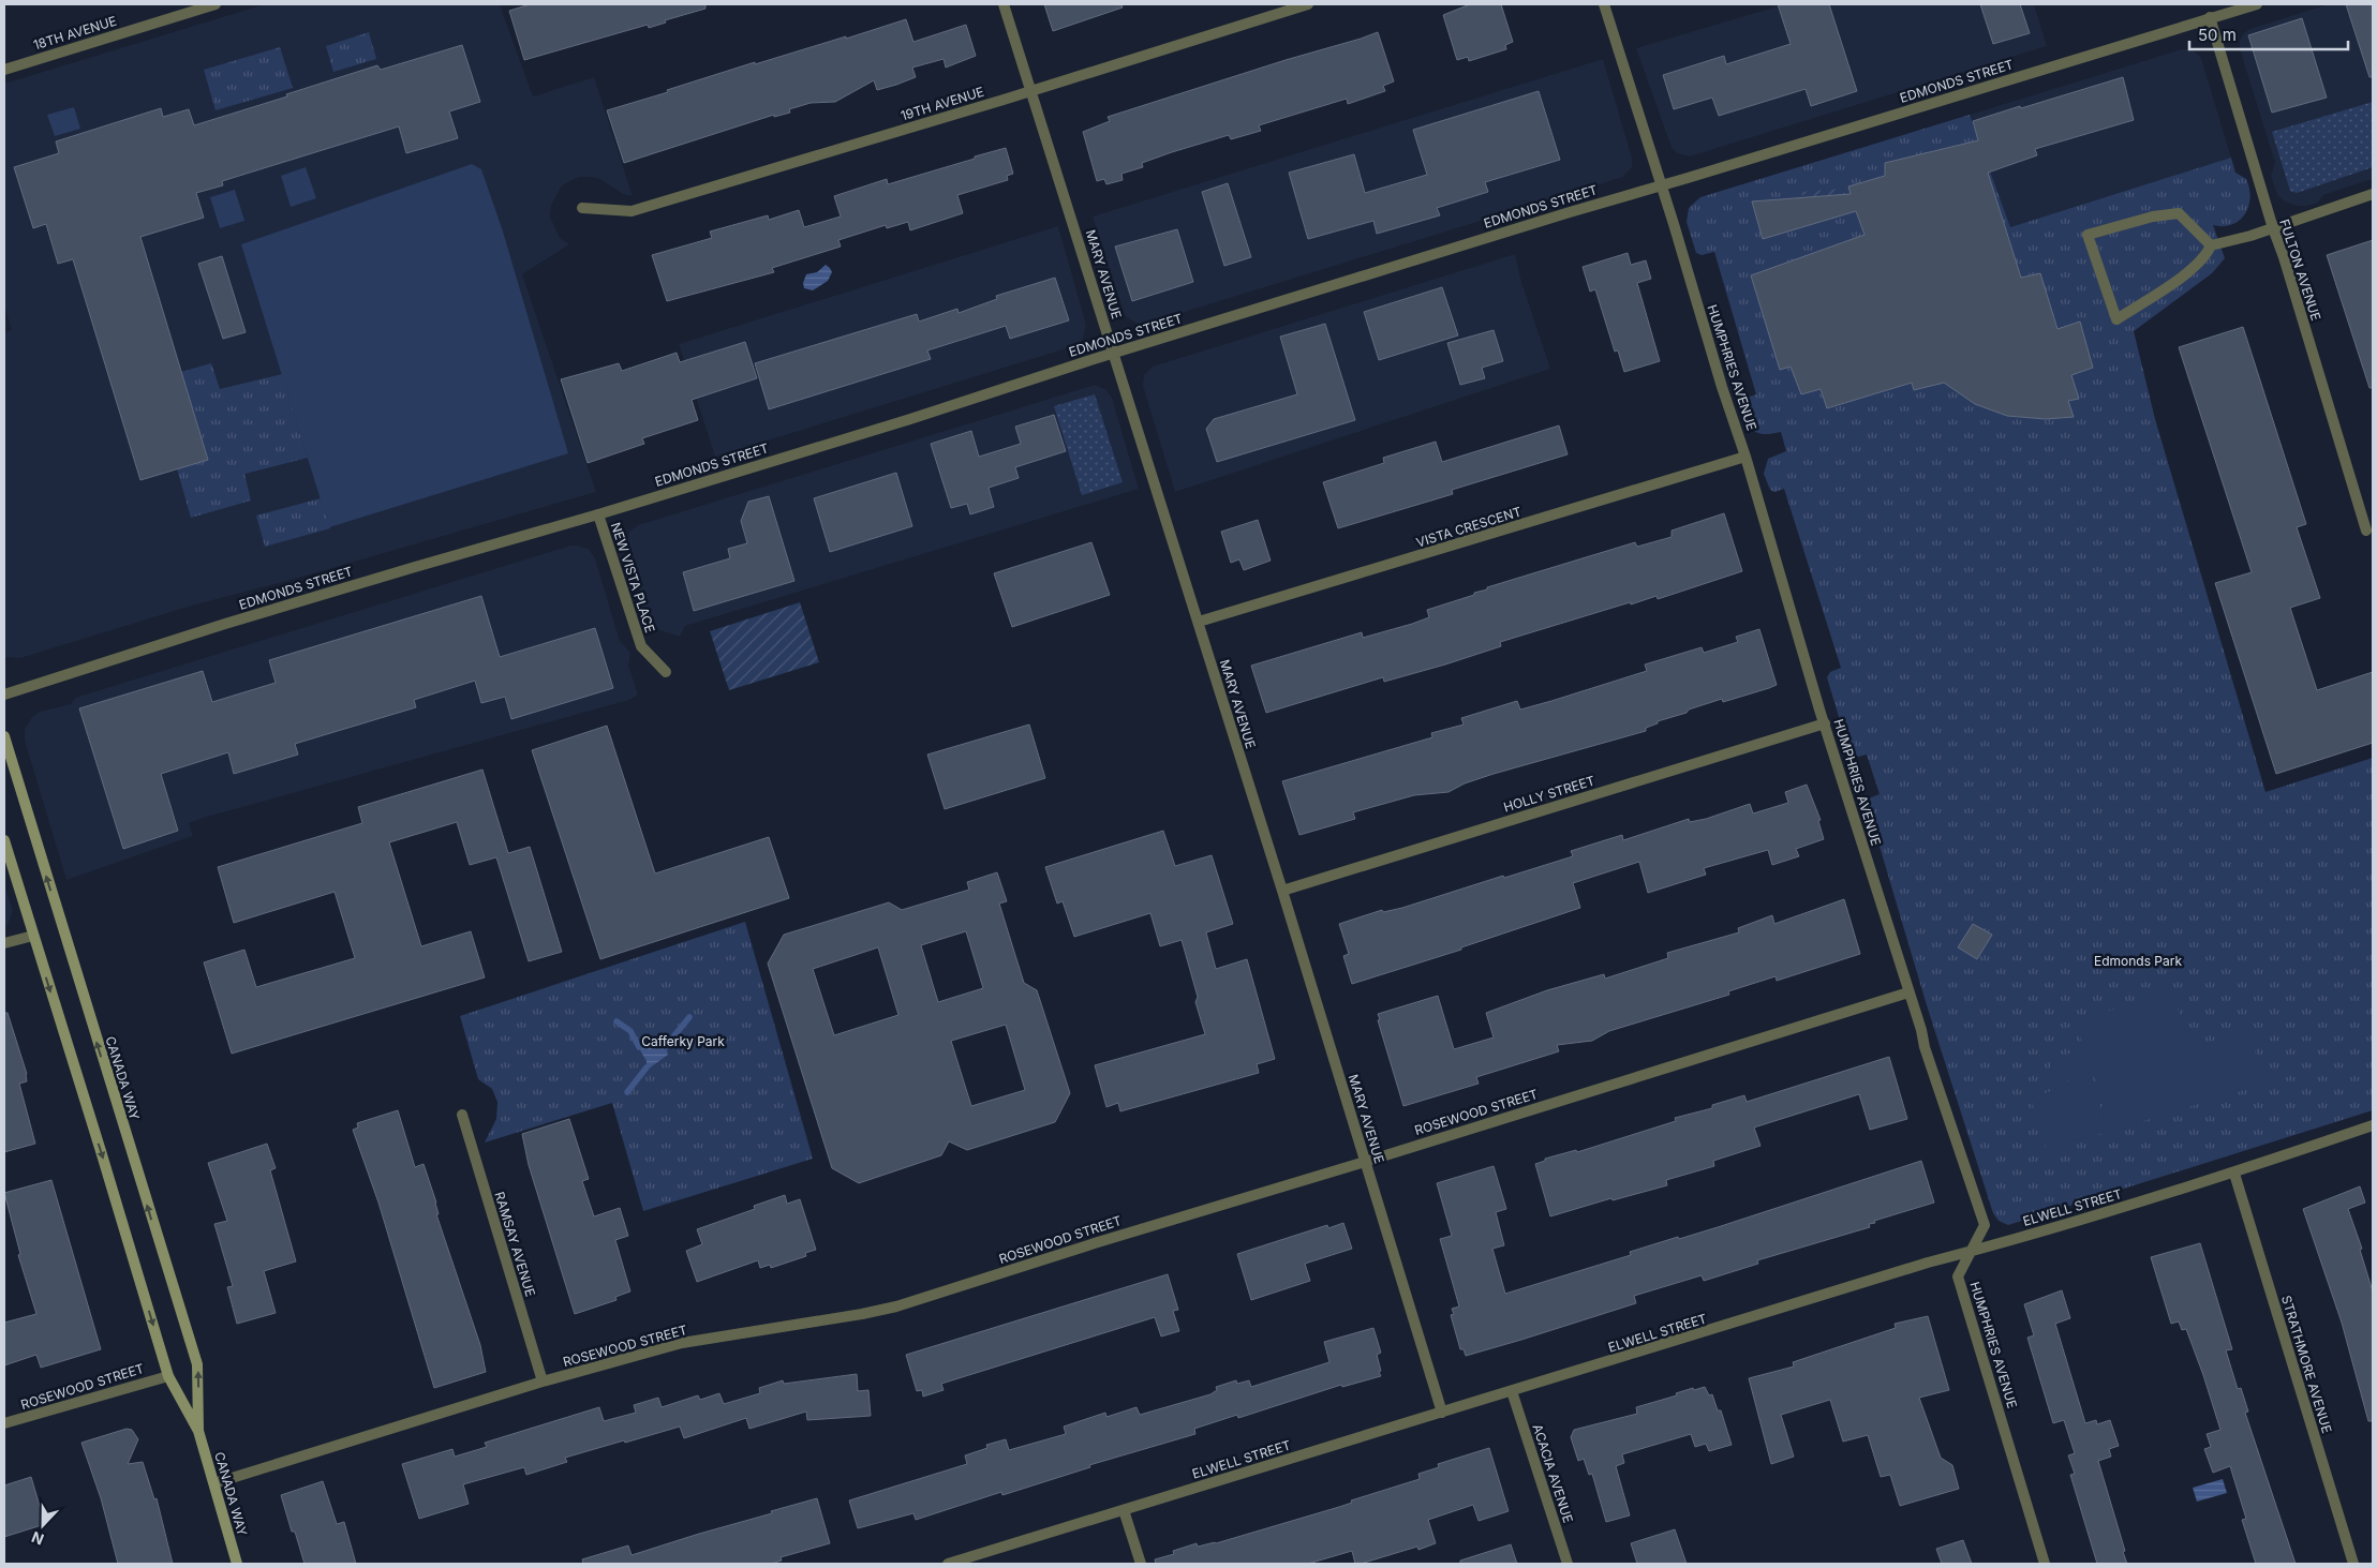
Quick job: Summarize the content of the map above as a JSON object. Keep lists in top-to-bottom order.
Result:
{
  "streets": {
    "main road": ["CANADA WAY"],
    "street": [
      "18TH AVENUE",
      "EDMONDS STREET",
      "19TH AVENUE",
      "FULTON AVENUE",
      "MARY AVENUE",
      "HUMPHRIES AVENUE",
      "VISTA CRESCENT",
      "NEW VISTA PLACE",
      "HOLLY STREET",
      "ROSEWOOD STREET",
      "ELWELL STREET",
      "RAMSAY AVENUE",
      "STRATHMORE AVENUE",
      "ACACIA AVENUE"
    ]
  },
  "crossings": [
    ["EDMONDS STREET", "FULTON AVENUE"],
    ["EDMONDS STREET", "MARY AVENUE"],
    ["EDMONDS STREET", "HUMPHRIES AVENUE"],
    ["EDMONDS STREET", "NEW VISTA PLACE"],
    ["19TH AVENUE", "MARY AVENUE"],
    ["MARY AVENUE", "VISTA CRESCENT"],
    ["MARY AVENUE", "HOLLY STREET"],
    ["MARY AVENUE", "ROSEWOOD STREET"],
    ["MARY AVENUE", "ELWELL STREET"],
    ["HUMPHRIES AVENUE", "VISTA CRESCENT"],
    ["HUMPHRIES AVENUE", "HOLLY STREET"],
    ["HUMPHRIES AVENUE", "ROSEWOOD STREET"],
    ["HUMPHRIES AVENUE", "ELWELL STREET"],
    ["CANADA WAY", "ROSEWOOD STREET"],
    ["ROSEWOOD STREET", "RAMSAY AVENUE"],
    ["ELWELL STREET", "STRATHMORE AVENUE"],
    ["ELWELL STREET", "ACACIA AVENUE"]
  ],
  "parks": ["Edmonds Park", "Cafferky Park"],
  "scale_bar": "50 m",
  "north": "bottom"
}
